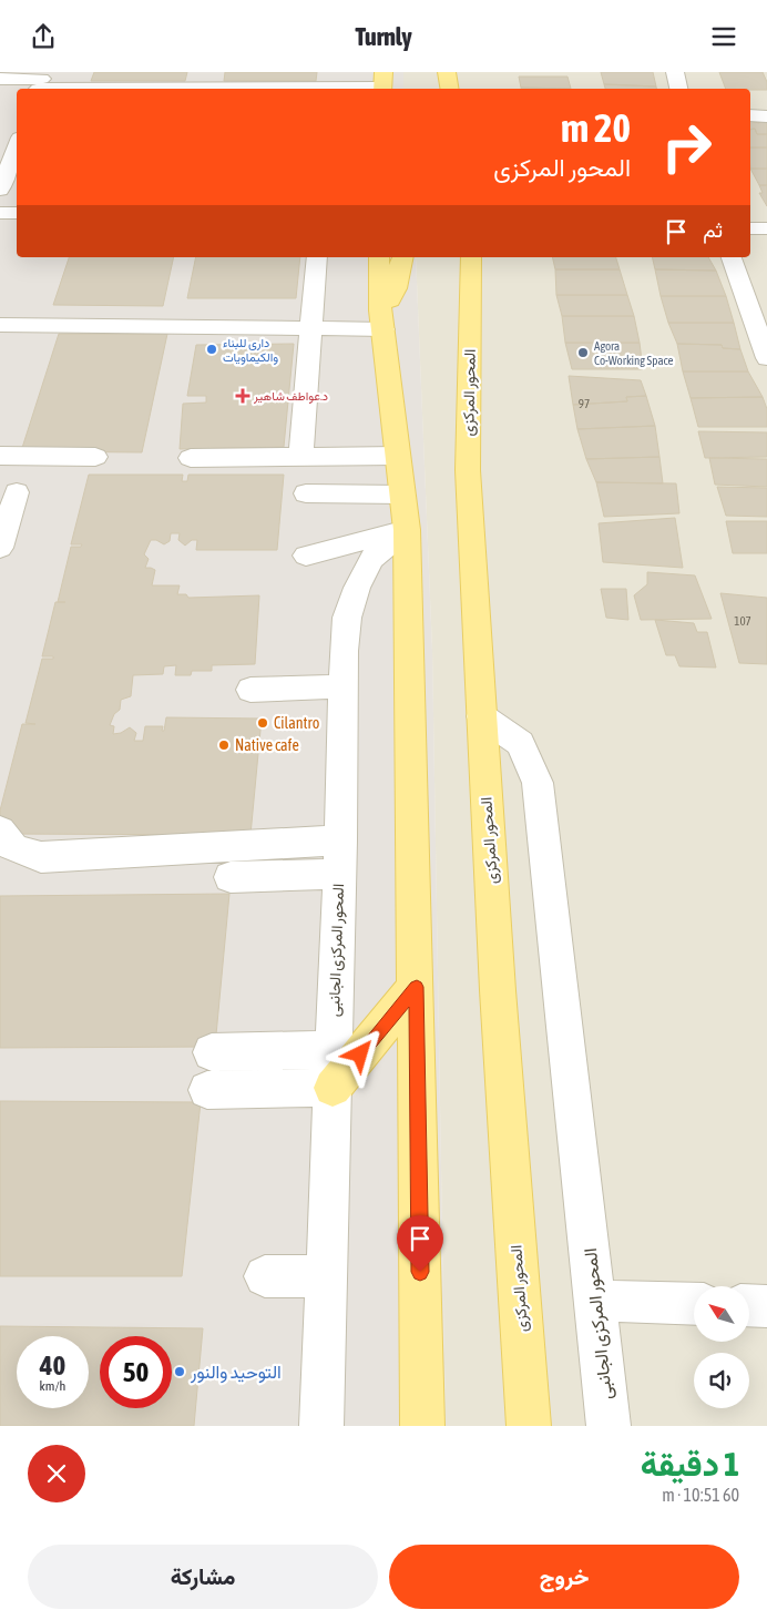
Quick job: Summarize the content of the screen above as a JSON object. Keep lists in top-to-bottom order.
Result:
{
  "streets": {
    "main road": ["المحور المركزى"],
    "street": ["المحور المركزى الجانبى"]
  },
  "crossings": [
    ["المحور المركزى", "المحور المركزى الجانبى"]
  ],
  "places": {
    "other": [
      "دارى للبناء والكيماويات",
      "Agora Co-Working Space",
      "Cilantro",
      "Native cafe",
      "التوحيد والنور"
    ],
    "health": ["د.عواطف شاهير"]
  },
  "house_numbers": ["97", "107"],
  "north": "top left",
  "page": {
    "header": "Turnly",
    "turn": ["20 m", "المحور المركزى"],
    "then": "ثم",
    "speed": "40 km/h",
    "limit": "50",
    "heading": ["1 دقيقة", "60 m · 10:51"],
    "buttons": ["خروج", "مشاركة"]
  }
}
